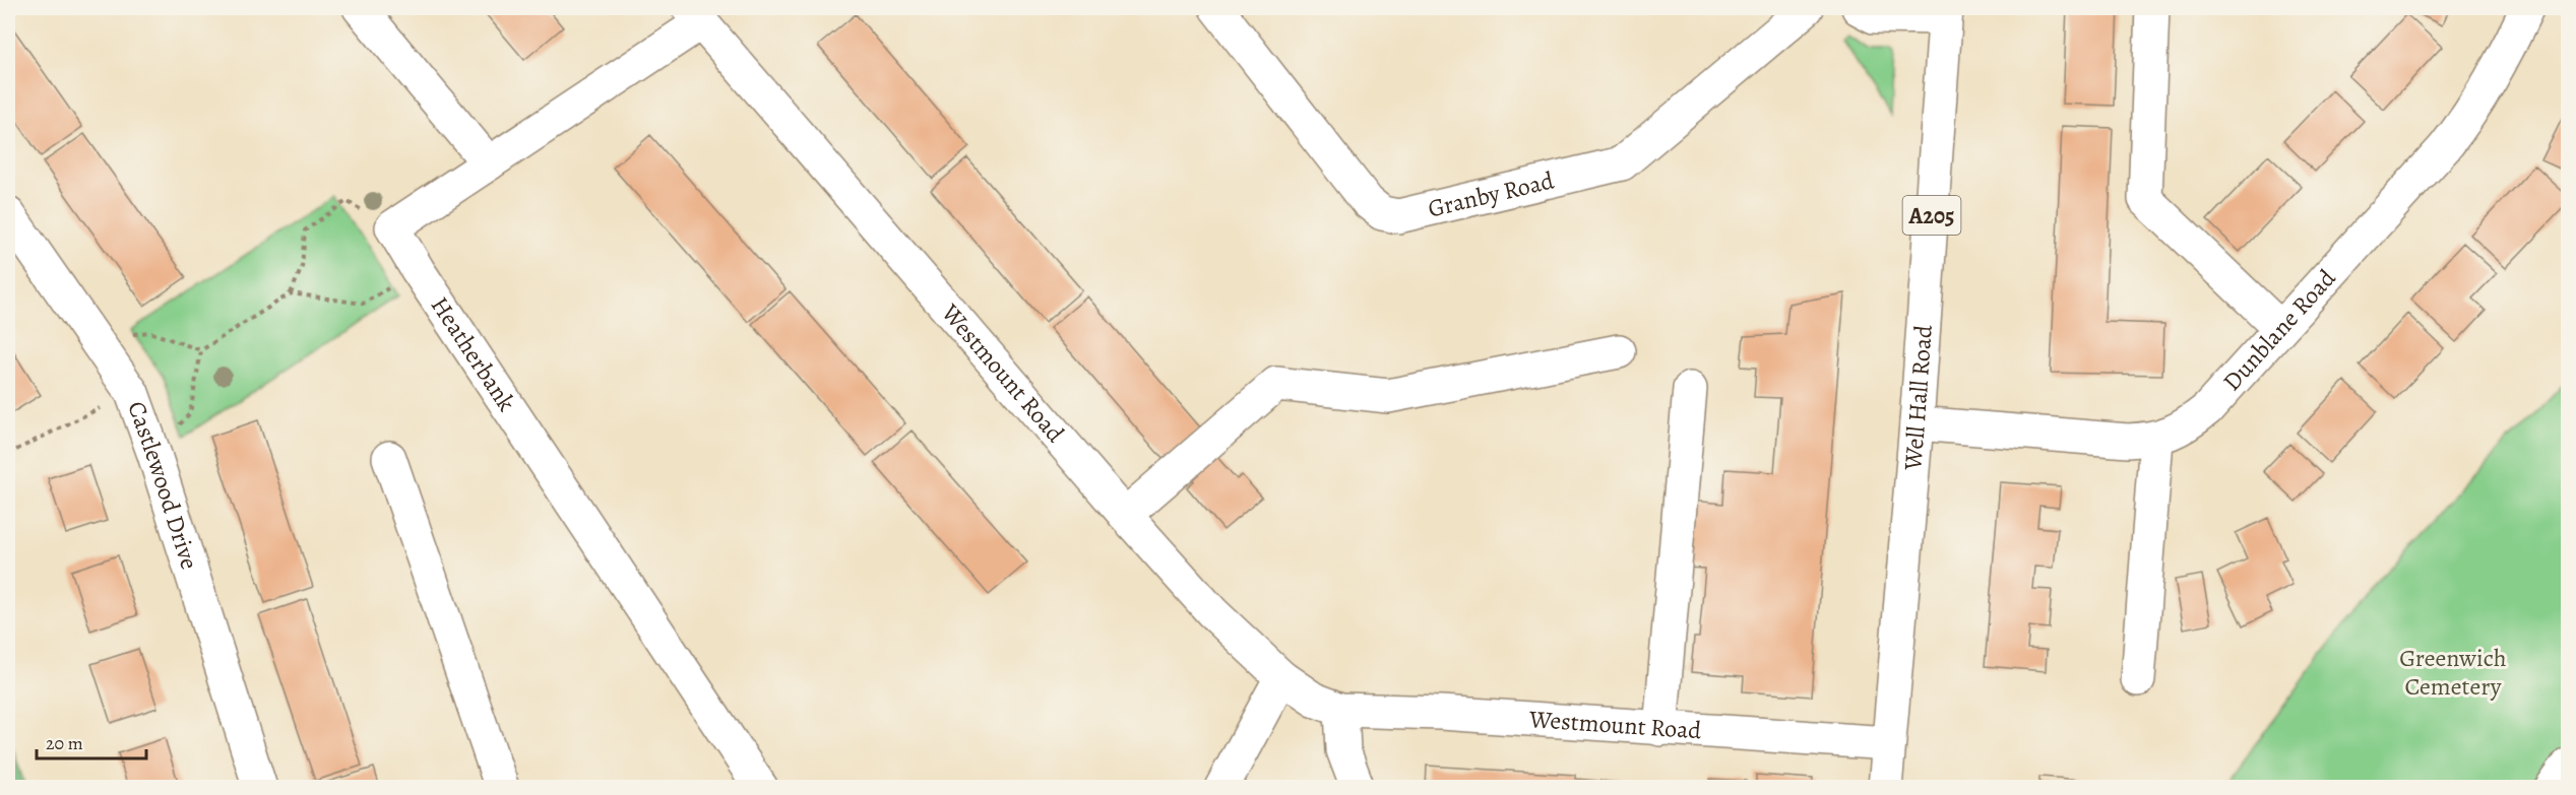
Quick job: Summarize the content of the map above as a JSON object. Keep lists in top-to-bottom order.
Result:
{
  "streets": {
    "main road": [
      "Granby Road",
      "A205",
      "Dunblane Road",
      "Heatherbank",
      "Westmount Road",
      "Well Hall Road",
      "Castlewood Drive"
    ]
  },
  "crossings": [
    ["Dunblane Road", "Well Hall Road"],
    ["Westmount Road", "Well Hall Road"]
  ],
  "parks": ["Greenwich Cemetery"],
  "scale_bar": "20 m"
}
